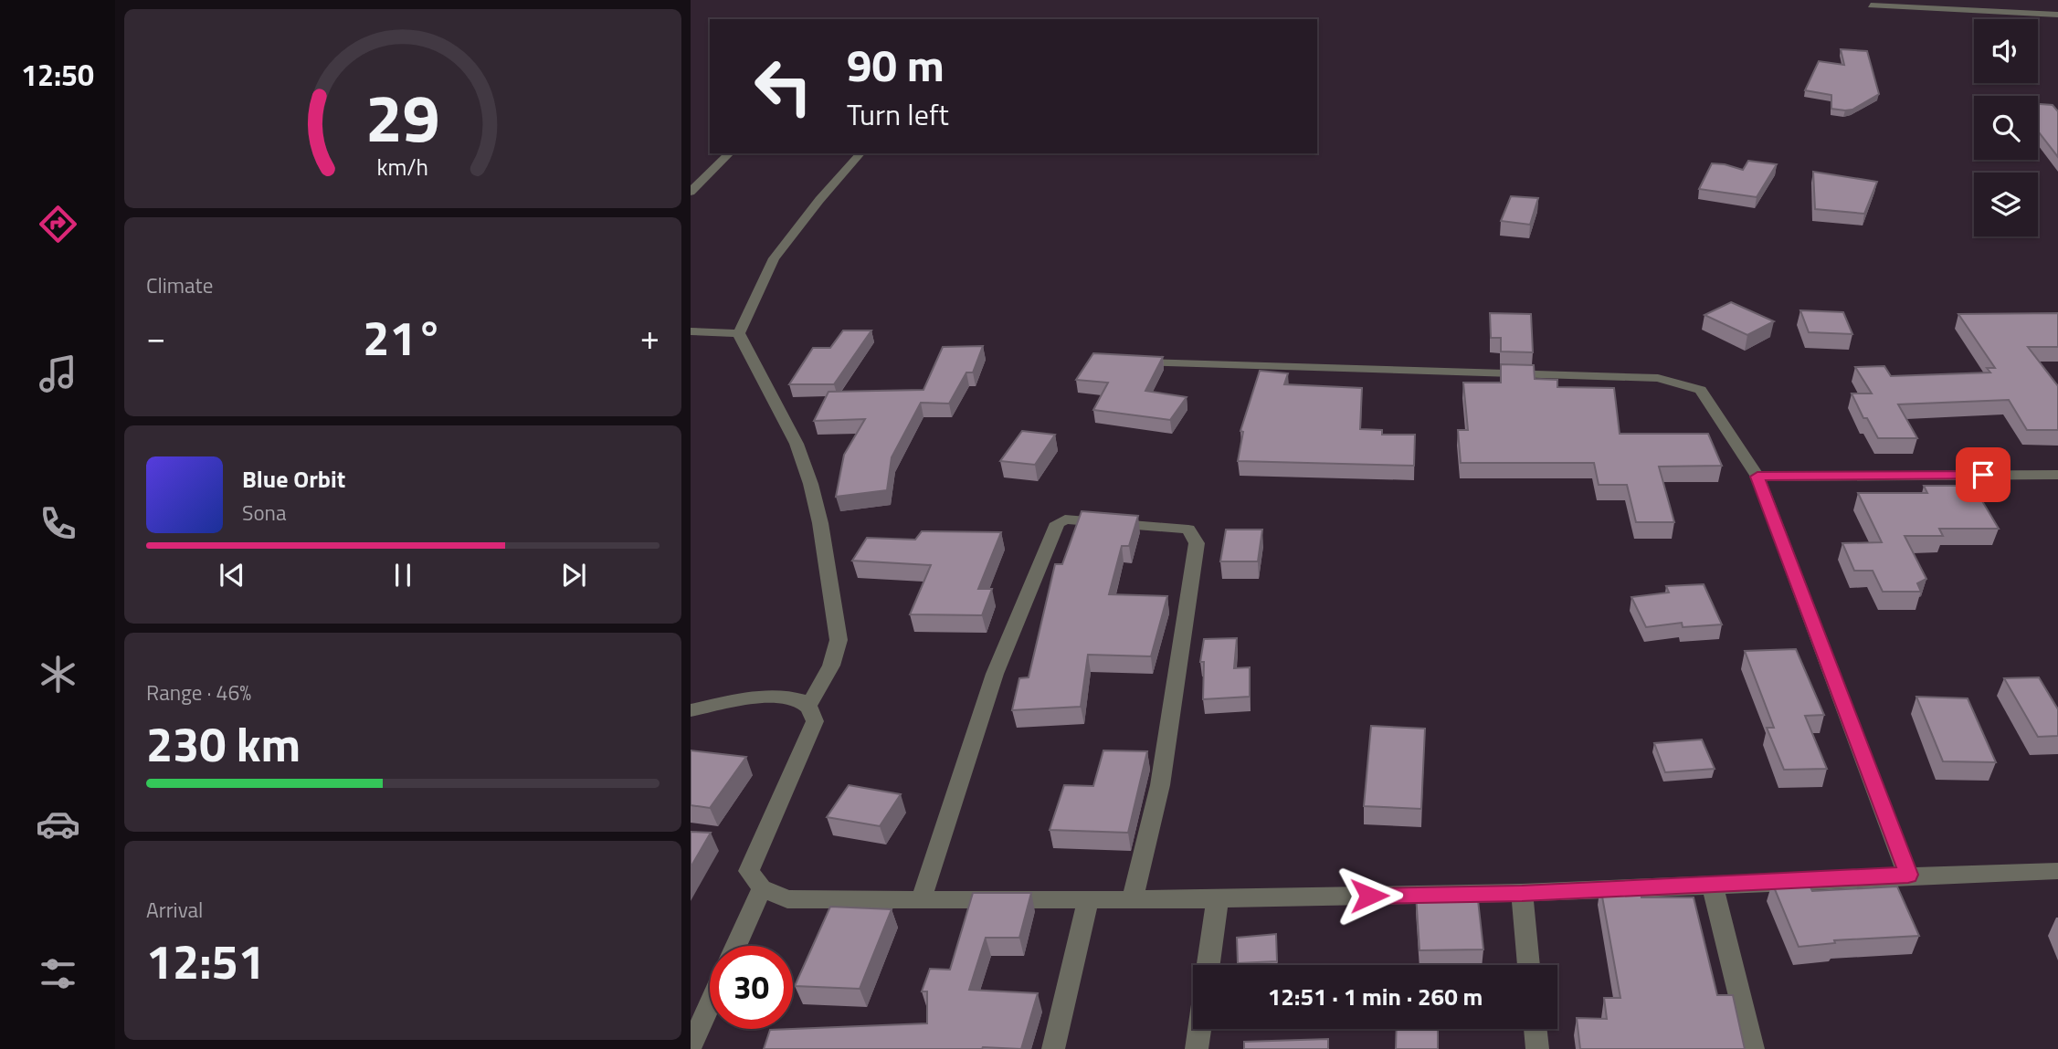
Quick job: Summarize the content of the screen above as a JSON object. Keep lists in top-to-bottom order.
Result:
{
  "page": {
    "tabs": "12:50",
    "turn": ["90 m", "Turn left"],
    "tile": [
      "Climate",
      ["Range · 46%", "230 km"],
      ["Arrival", "12:51"]
    ],
    "heat": ["−", "21°", "+"],
    "song": ["Blue Orbit", "Sona"],
    "limit": "30",
    "trip": "12:51 · 1 min · 260 m",
    "gauge": ["29", "km/h"]
  }
}
